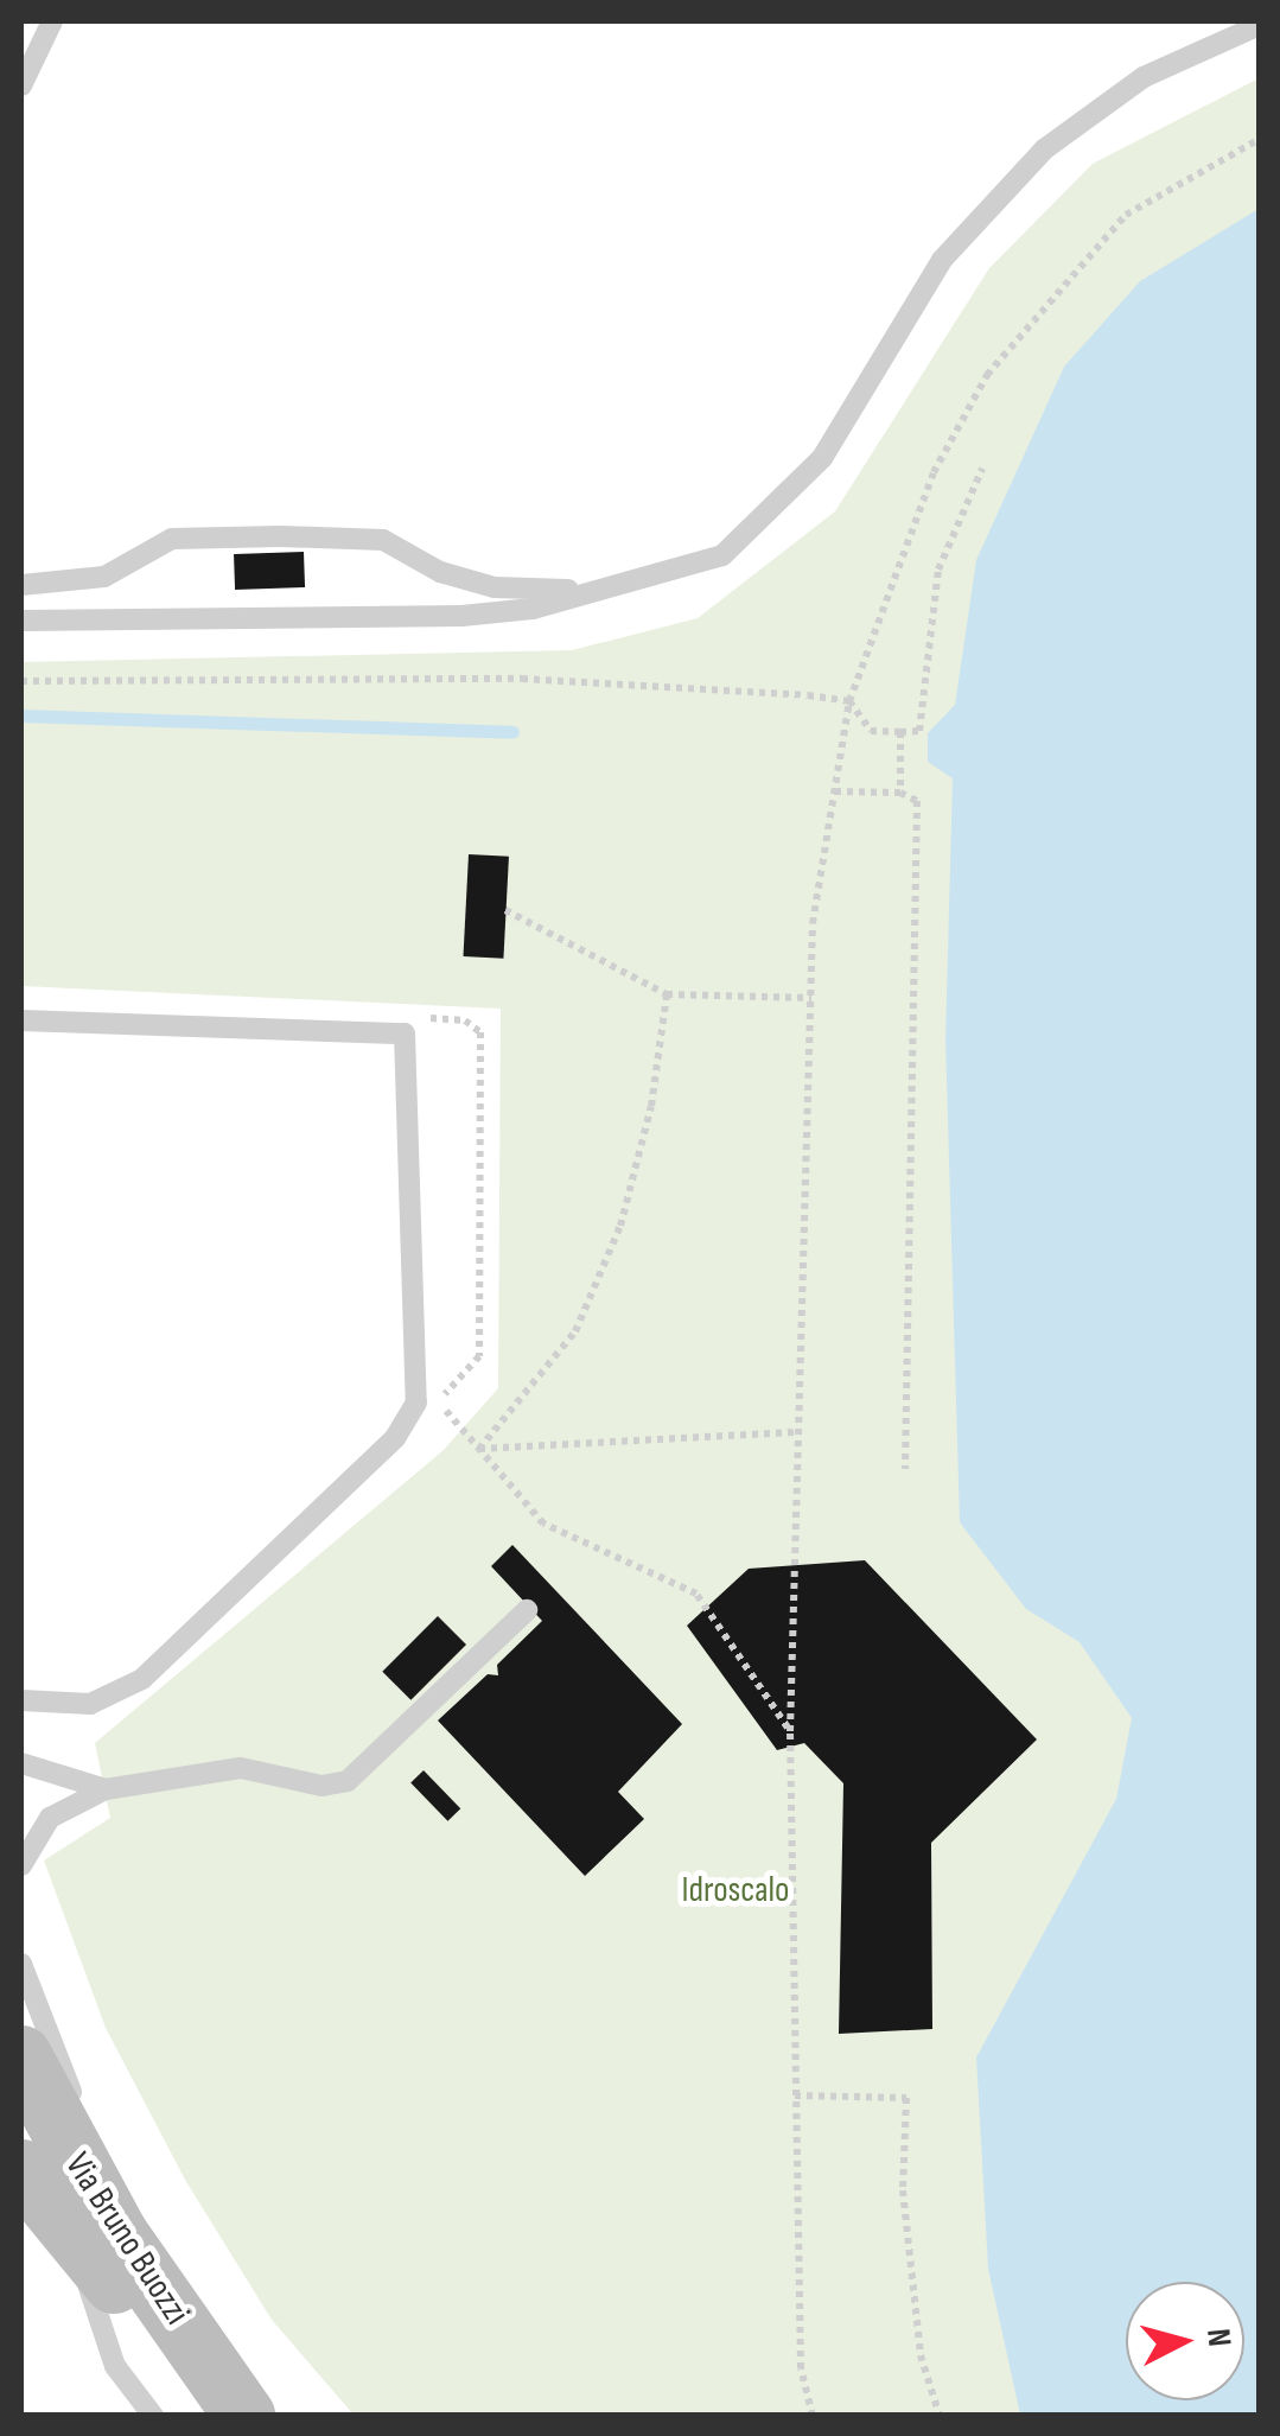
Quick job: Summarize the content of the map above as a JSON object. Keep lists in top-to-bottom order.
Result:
{
  "streets": {
    "main road": ["Via Bruno Buozzi"]
  },
  "parks": ["Idroscalo"],
  "north": "right"
}
